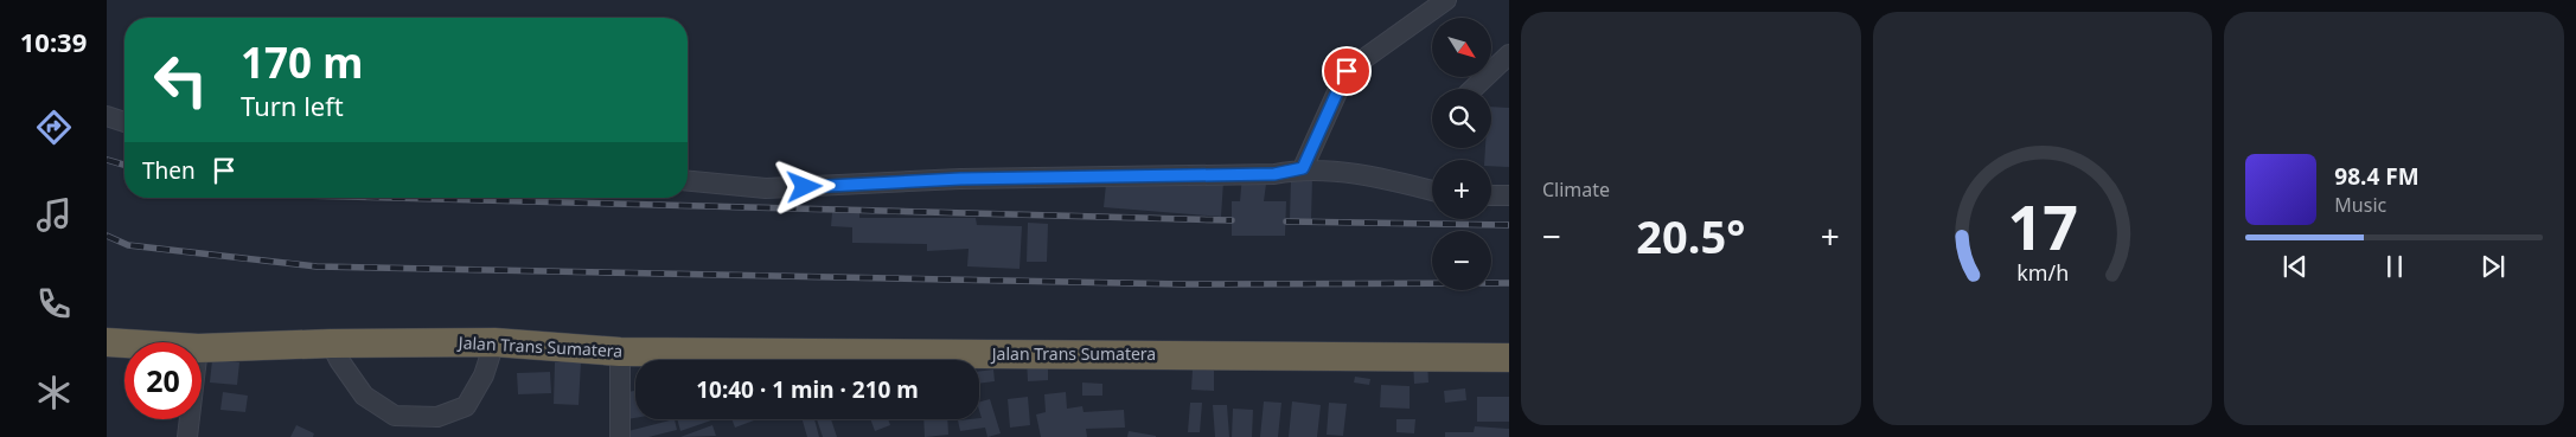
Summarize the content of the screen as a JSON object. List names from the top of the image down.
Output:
{
  "streets": {
    "highway": ["Jalan Trans Sumatera"]
  },
  "north": "bottom right",
  "page": {
    "tabs": "10:39",
    "tile": "Climate",
    "map_buttons": ["+", "−"],
    "turn": ["170 m", "Turn left"],
    "then": "Then",
    "song": ["98.4 FM", "Music"],
    "heat": ["−", "20.5°", "+"],
    "limit": "20",
    "trip": "10:40 · 1 min · 210 m",
    "gauge": ["17", "km/h"]
  }
}
